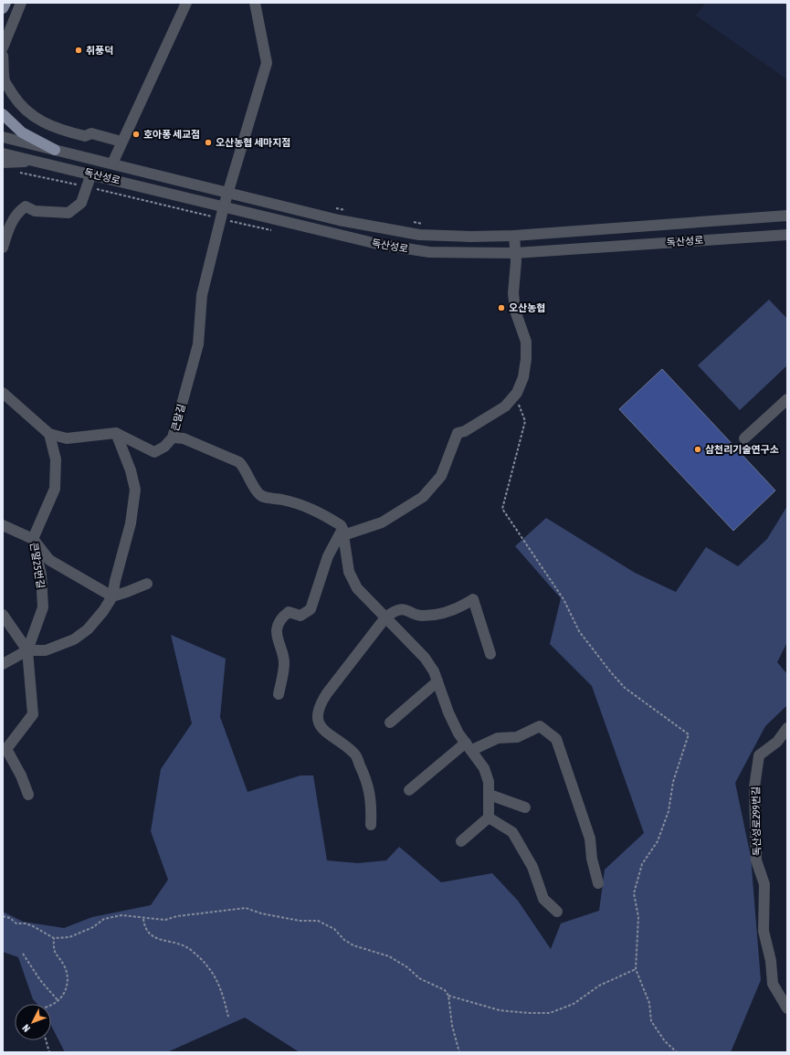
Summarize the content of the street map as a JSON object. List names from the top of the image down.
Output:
{
  "streets": {
    "street": [
      "독산성로",
      "큰말길",
      "큰말25번길",
      "독산성로299번길"
    ]
  },
  "crossings": [
    ["독산성로", "큰말길"]
  ],
  "places": [
    "취풍덕",
    "호아퐁 세교점",
    "오산농협 세마지점",
    "오산농협",
    "삼천리기술연구소"
  ],
  "north": "bottom left"
}
